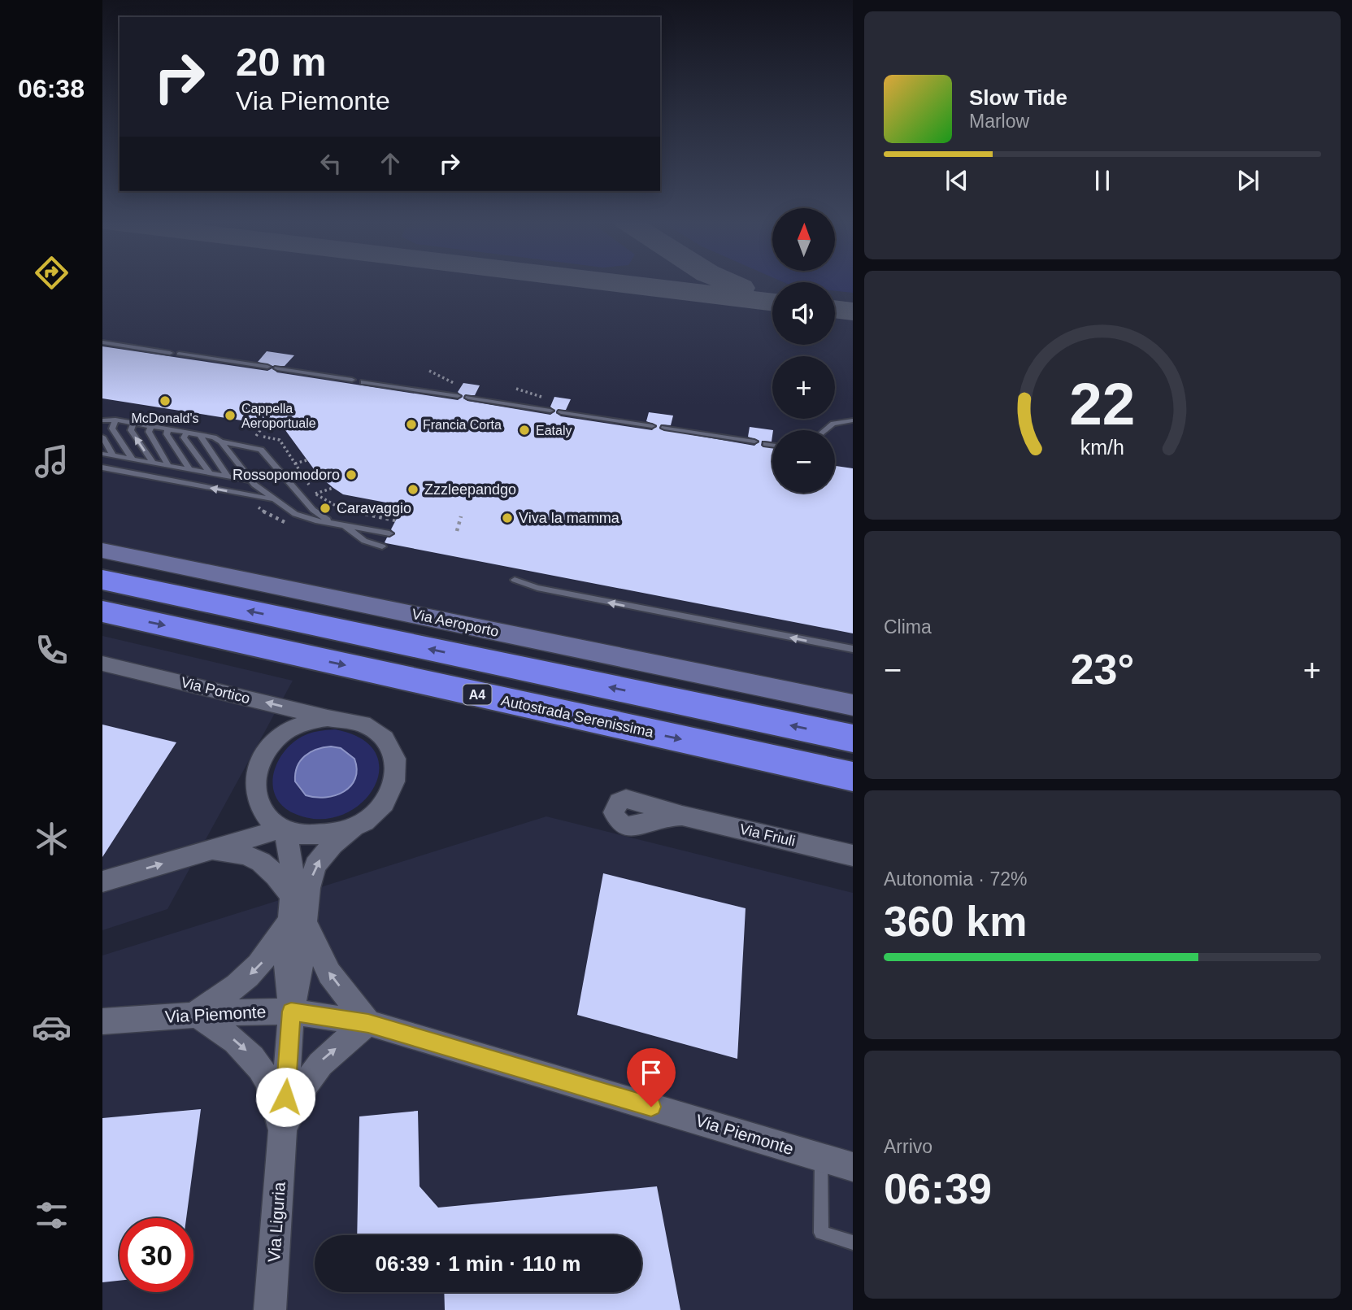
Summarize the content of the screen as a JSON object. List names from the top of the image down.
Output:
{
  "streets": {
    "highway": ["A4", "Autostrada Serenissima"],
    "main road": ["Via Aeroporto"],
    "street": [
      "Via Portico",
      "Via Friuli",
      "Via Piemonte",
      "Via Liguria"
    ]
  },
  "crossings": [
    ["Via Portico", "Via Liguria"],
    ["Via Piemonte", "Via Liguria"]
  ],
  "places": [
    "McDonald's",
    "Cappella Aeroportuale",
    "Francia Corta",
    "Eataly",
    "Rossopomodoro",
    "Zzzleepandgo",
    "Caravaggio",
    "Viva la mamma"
  ],
  "north": "top",
  "page": {
    "tabs": "06:38",
    "turn": ["20 m", "Via Piemonte"],
    "song": ["Slow Tide", "Marlow"],
    "map_buttons": ["+", "−"],
    "tile": [
      "Clima",
      ["Autonomia · 72%", "360 km"],
      ["Arrivo", "06:39"]
    ],
    "heat": ["−", "23°", "+"],
    "limit": "30",
    "trip": "06:39 · 1 min · 110 m",
    "gauge": ["22", "km/h"]
  }
}
